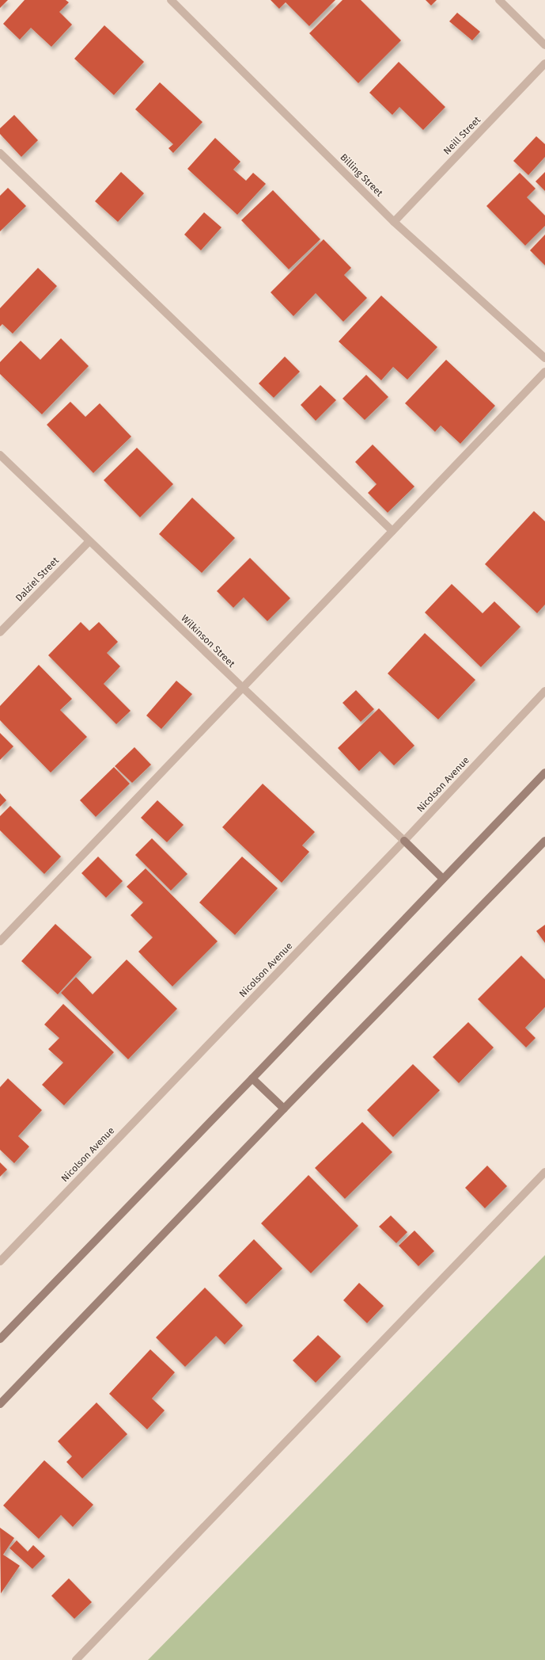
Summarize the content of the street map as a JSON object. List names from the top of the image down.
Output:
{
  "streets": {
    "street": [
      "Neill Street",
      "Billing Street",
      "Dalziel Street",
      "Wilkinson Street",
      "Nicolson Avenue"
    ]
  },
  "crossings": [
    ["Neill Street", "Billing Street"],
    ["Dalziel Street", "Wilkinson Street"],
    ["Wilkinson Street", "Nicolson Avenue"]
  ]
}
